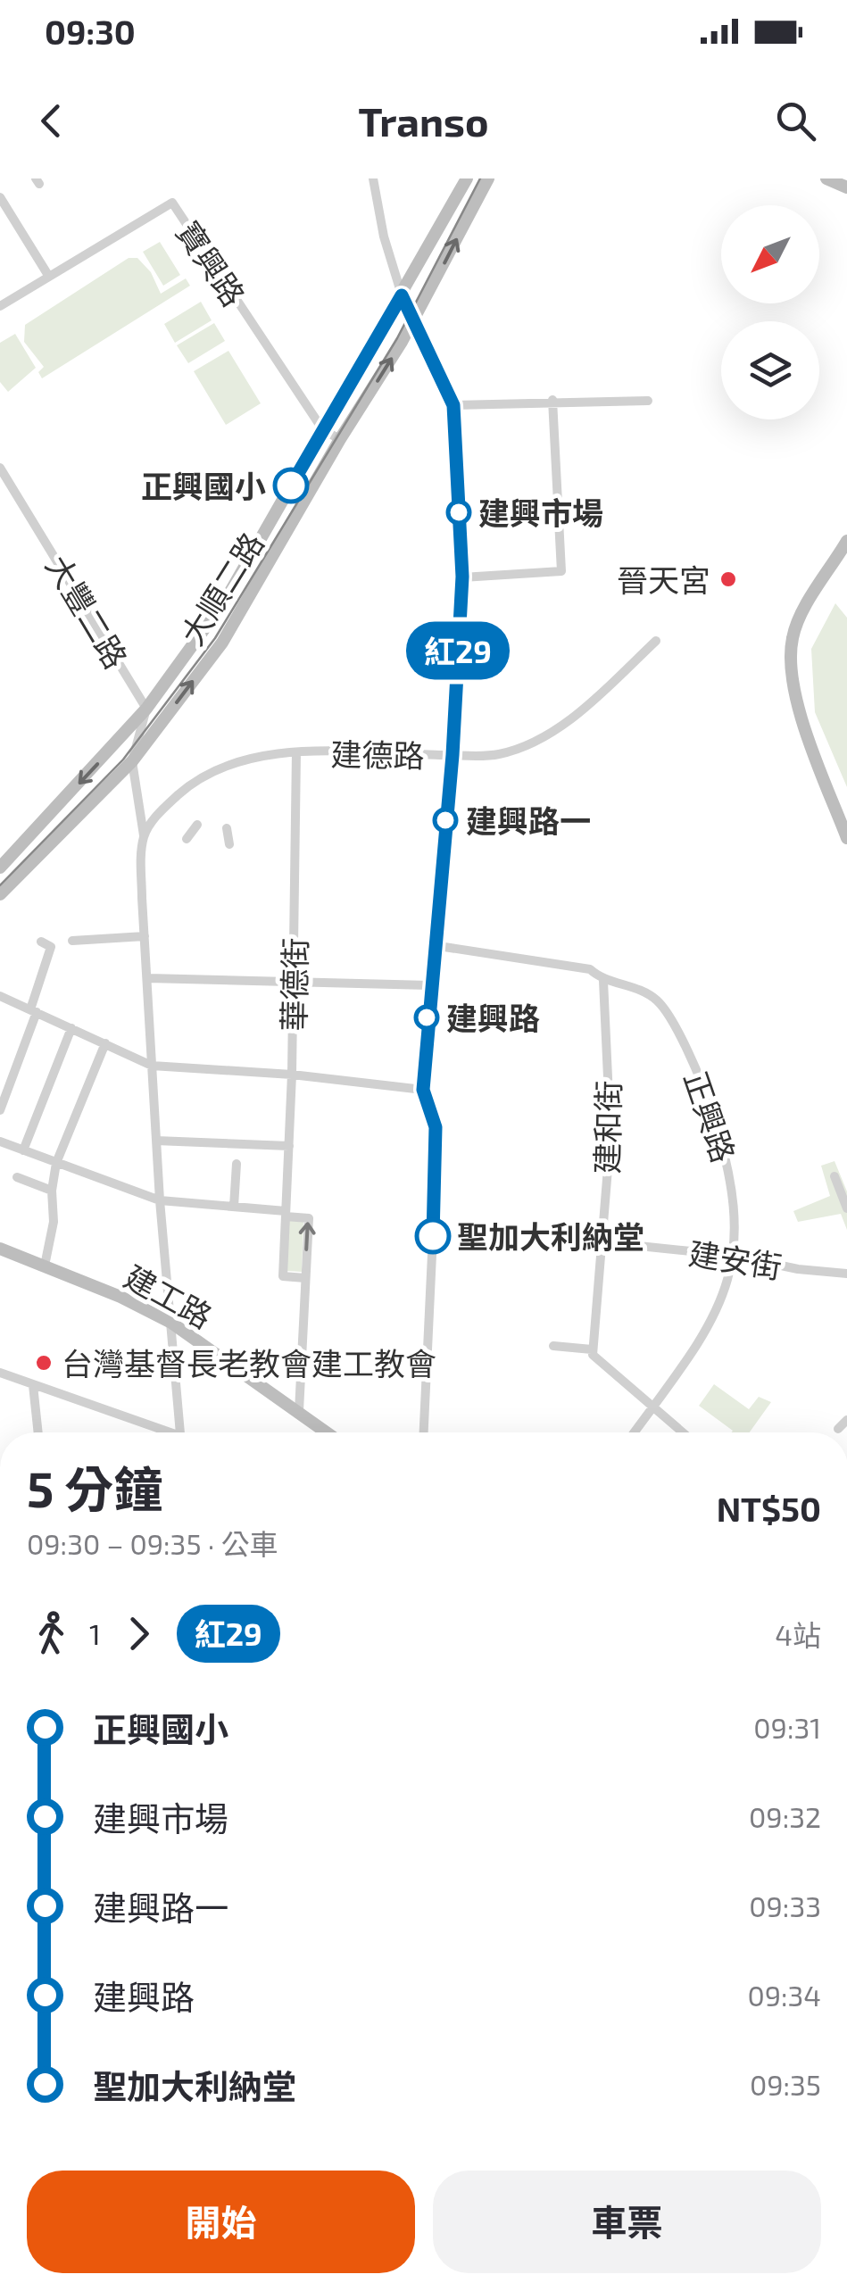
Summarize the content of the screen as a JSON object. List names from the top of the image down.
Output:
{
  "streets": {
    "street": [
      "寶興路",
      "大順二路",
      "大豐二路",
      "建德路",
      "華德街",
      "正興路",
      "建和街",
      "建安街",
      "建工路"
    ]
  },
  "crossings": [
    ["寶興路", "大順二路"],
    ["大順二路", "大豐二路"],
    ["建德路", "華德街"],
    ["正興路", "建和街"],
    ["正興路", "建安街"],
    ["建和街", "建安街"]
  ],
  "places": [
    "正興國小",
    "建興市場",
    "晉天宮",
    "建興路一",
    "建興路",
    "聖加大利納堂",
    "台灣基督長老教會建工教會"
  ],
  "lines": ["bus line 紅29"],
  "north": "bottom left",
  "page": {
    "status": "09:30",
    "header": "Transo",
    "on_map": "紅29",
    "heading": ["5 分鐘", "09:30 – 09:35 · 公車", "NT$50"],
    "legs": ["1", "紅29", "4站"],
    "list": [
      {
        "name": "正興國小",
        "value": "09:31"
      },
      {
        "name": "建興市場",
        "value": "09:32"
      },
      {
        "name": "建興路一",
        "value": "09:33"
      },
      {
        "name": "建興路",
        "value": "09:34"
      },
      {
        "name": "聖加大利納堂",
        "value": "09:35"
      }
    ],
    "buttons": ["開始", "車票"]
  }
}
